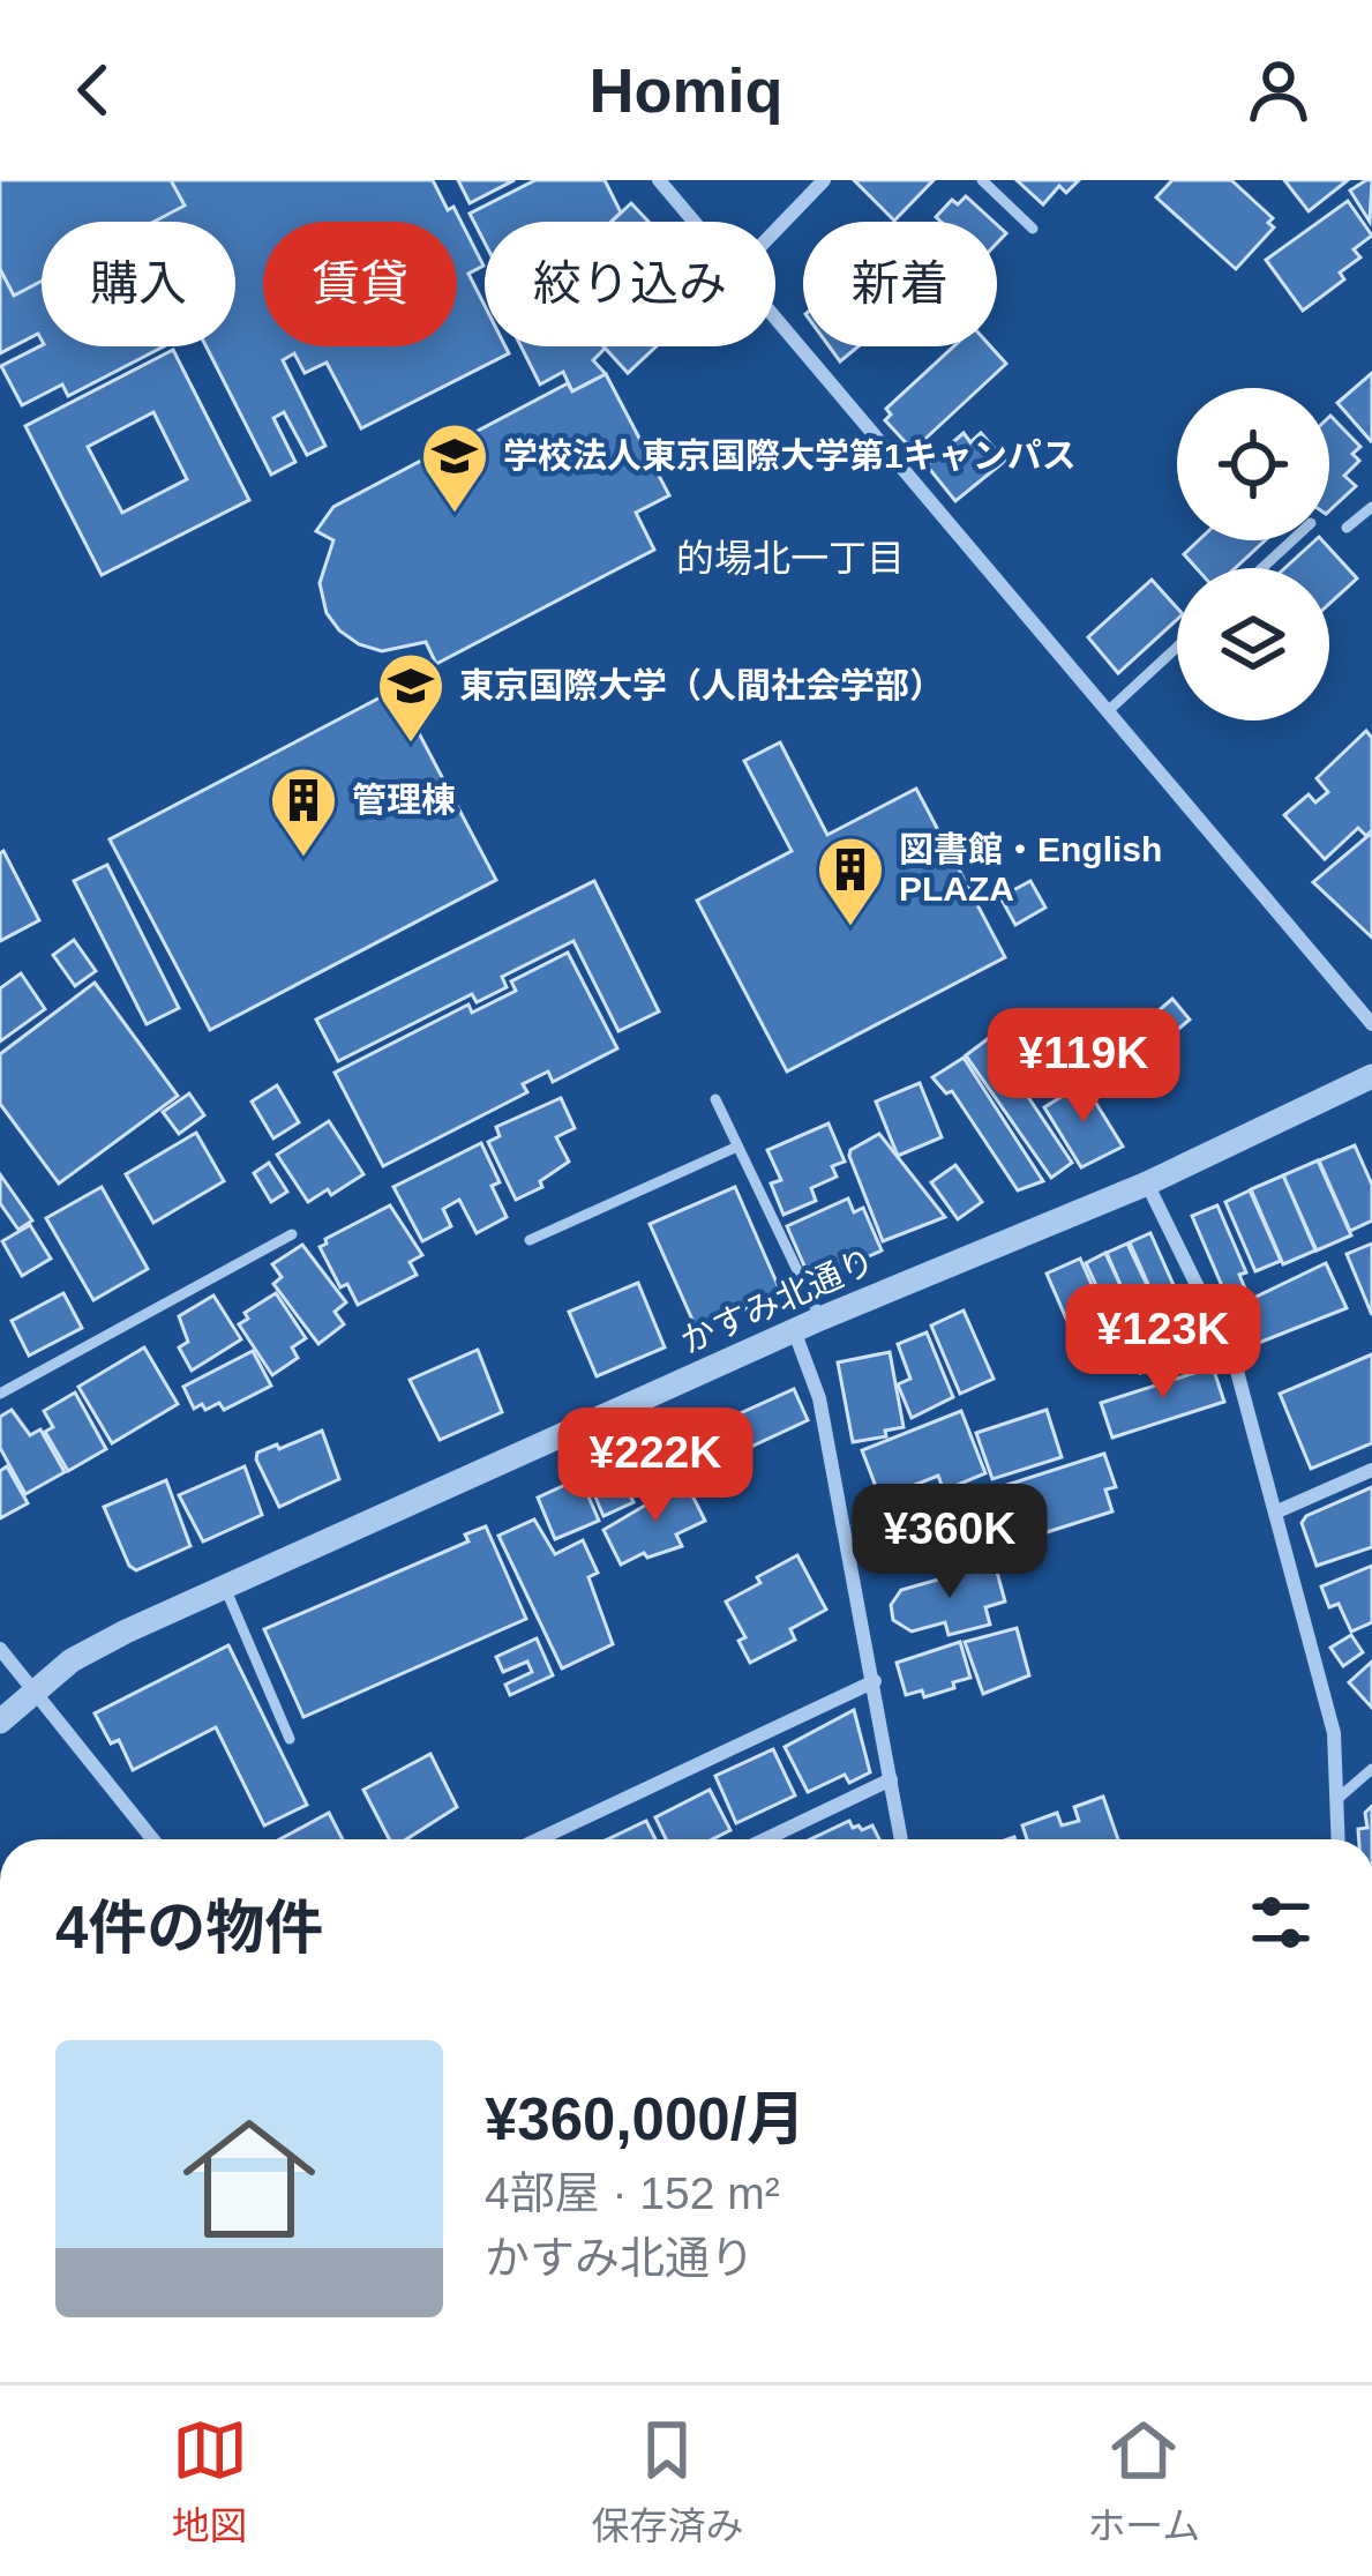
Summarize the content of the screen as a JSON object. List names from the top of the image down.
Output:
{
  "streets": {
    "street": ["かすみ北通り"]
  },
  "districts": ["的場北一丁目"],
  "places": {
    "school or university": ["学校法人東京国際大学第1キャンパス", "東京国際大学（人間社会学部）"],
    "building": ["管理棟", "図書館・English PLAZA"]
  },
  "page": {
    "header": "Homiq",
    "chip": [
      "購入",
      "賃貸",
      "絞り込み",
      "新着"
    ],
    "price": [
      "¥119K",
      "¥123K",
      "¥222K",
      "¥360K"
    ],
    "heading": "4件の物件",
    "list": [
      {
        "name": "¥360,000/月",
        "note": "4部屋 · 152 m² · かすみ北通り"
      }
    ],
    "tabs": ["地図", "保存済み", "ホーム"]
  }
}
